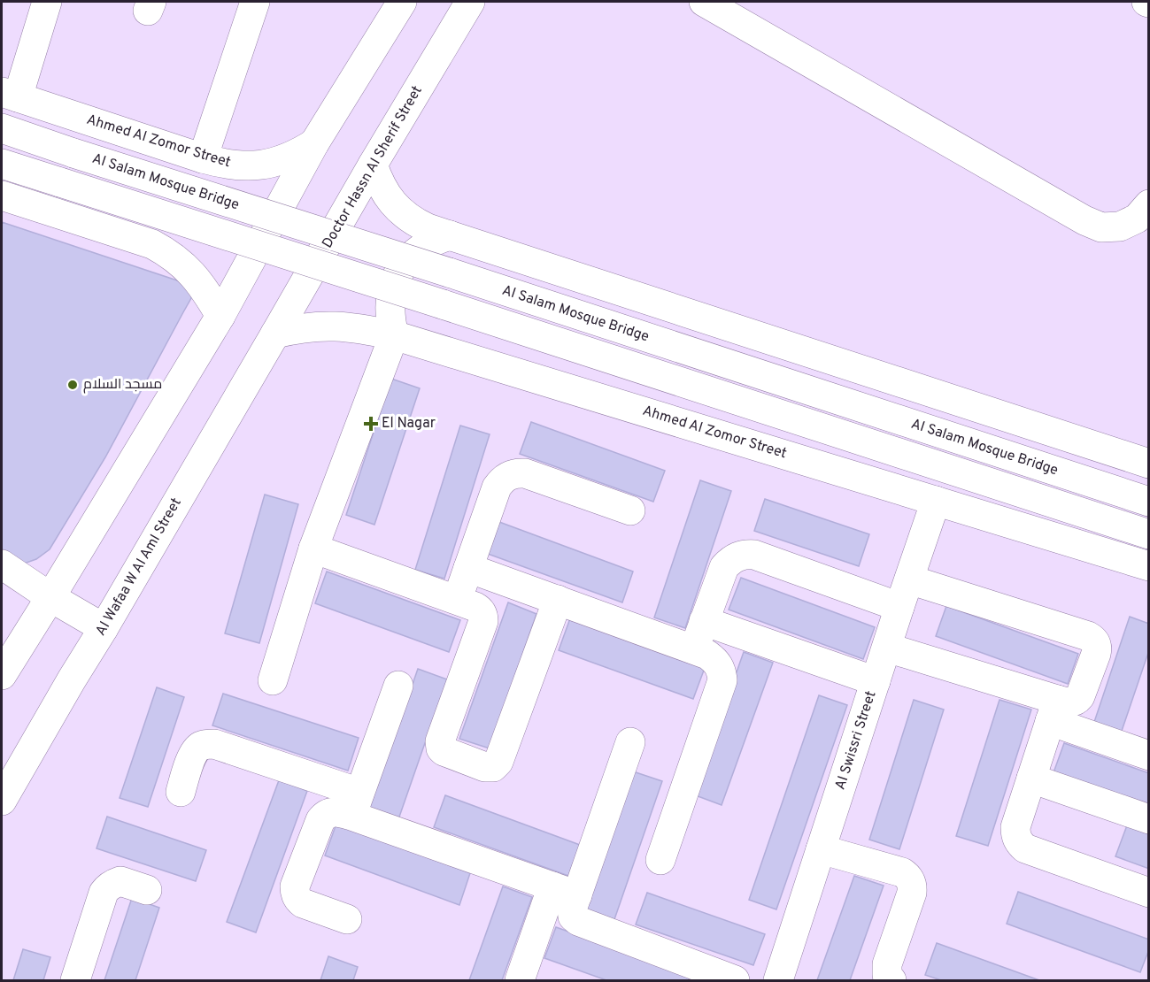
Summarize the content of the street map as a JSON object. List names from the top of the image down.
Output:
{
  "streets": {
    "main road": [
      "Ahmed Al Zomor Street",
      "Doctor Hassn Al Sherif Street",
      "Al Salam Mosque Bridge",
      "Al Wafaa W Al Aml Street",
      "Al Swissri Street"
    ]
  },
  "crossings": [
    ["Ahmed Al Zomor Street", "Doctor Hassn Al Sherif Street"],
    ["Ahmed Al Zomor Street", "Al Wafaa W Al Aml Street"],
    ["Ahmed Al Zomor Street", "Al Swissri Street"],
    ["Doctor Hassn Al Sherif Street", "Al Wafaa W Al Aml Street"]
  ],
  "places": {
    "other": ["مسجد السلام"],
    "health": ["El Nagar"]
  }
}
